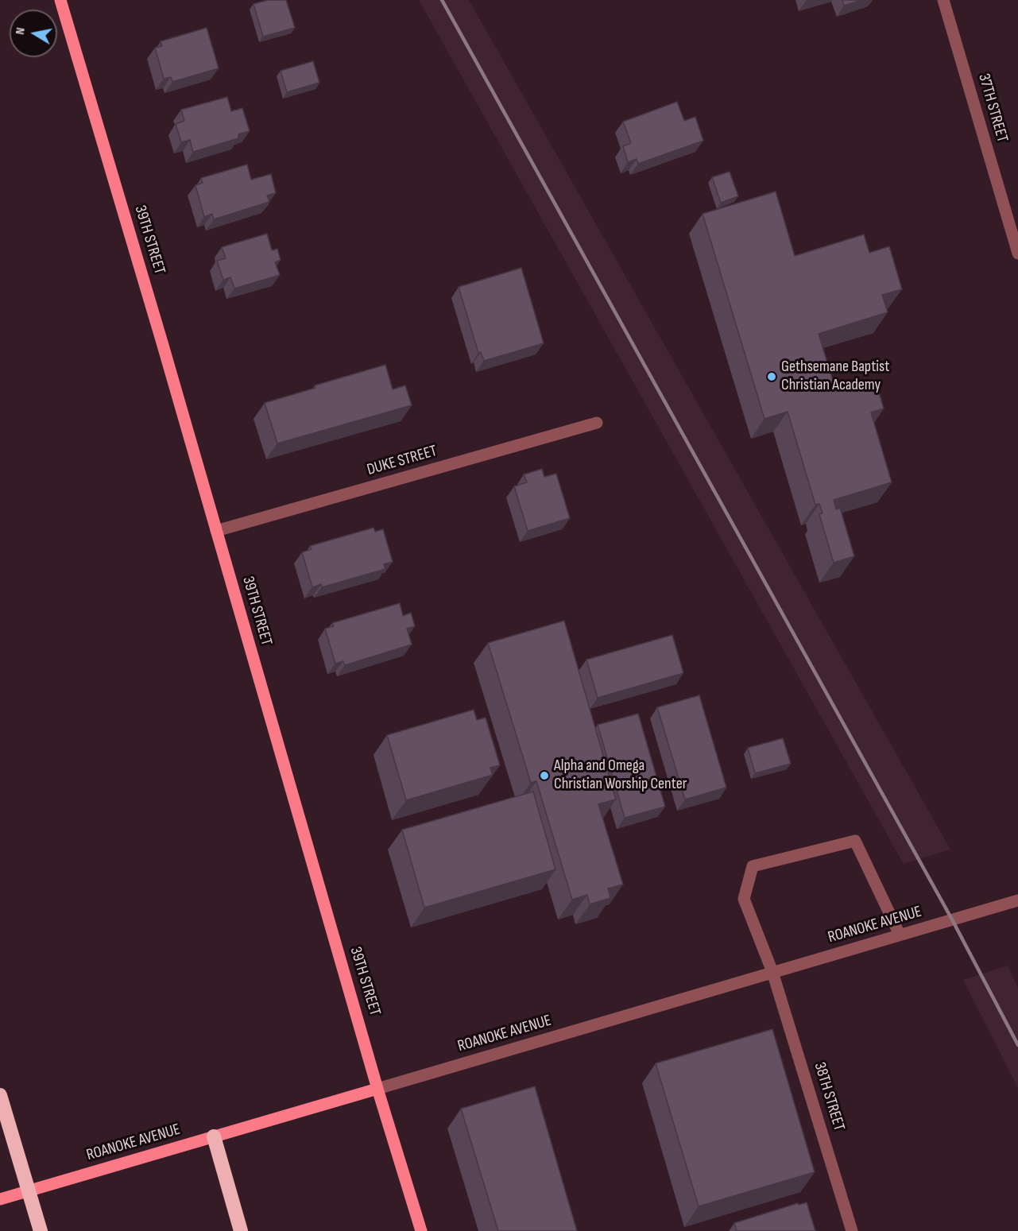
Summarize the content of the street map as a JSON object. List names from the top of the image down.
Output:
{
  "streets": {
    "main road": ["39TH STREET", "ROANOKE AVENUE"],
    "street": ["37TH STREET", "DUKE STREET", "38TH STREET"]
  },
  "crossings": [
    ["39TH STREET", "DUKE STREET"],
    ["39TH STREET", "ROANOKE AVENUE"],
    ["ROANOKE AVENUE", "38TH STREET"]
  ],
  "places": ["Gethsemane Baptist Christian Academy", "Alpha and Omega Christian Worship Center"],
  "north": "left"
}
